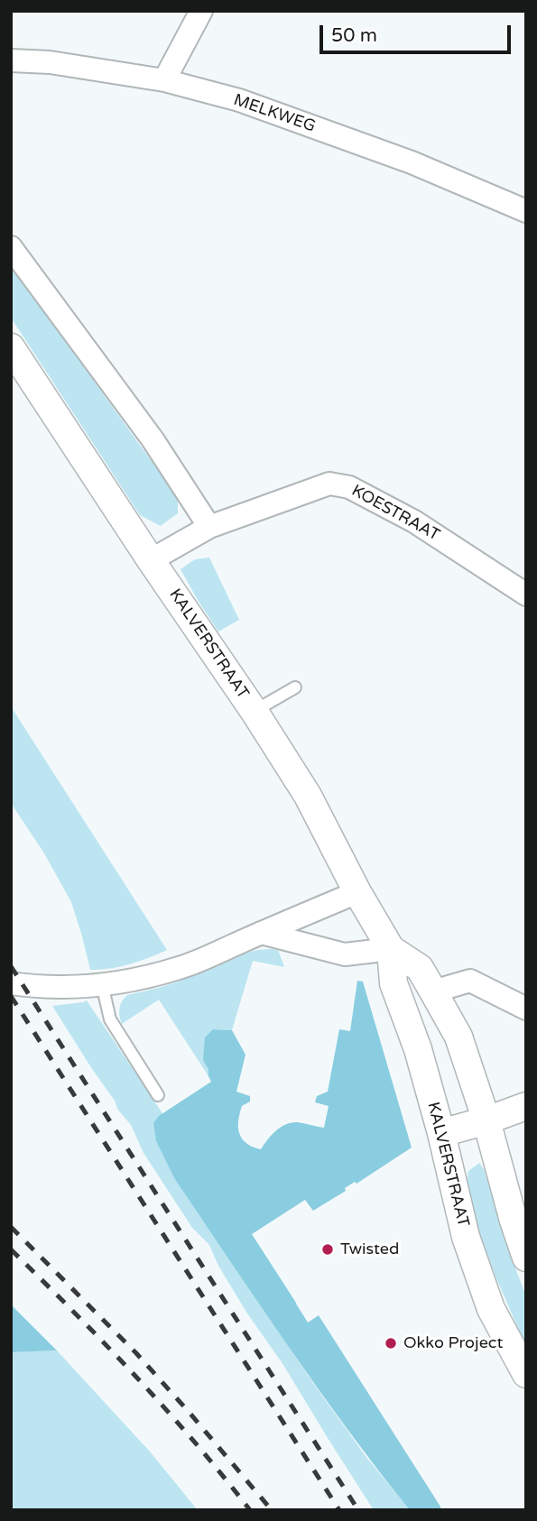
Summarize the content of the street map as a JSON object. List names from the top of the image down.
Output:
{
  "streets": {
    "street": ["MELKWEG", "KOESTRAAT", "KALVERSTRAAT"]
  },
  "crossings": [
    ["KOESTRAAT", "KALVERSTRAAT"]
  ],
  "places": ["Twisted", "Okko Project"],
  "scale_bar": "50 m"
}
